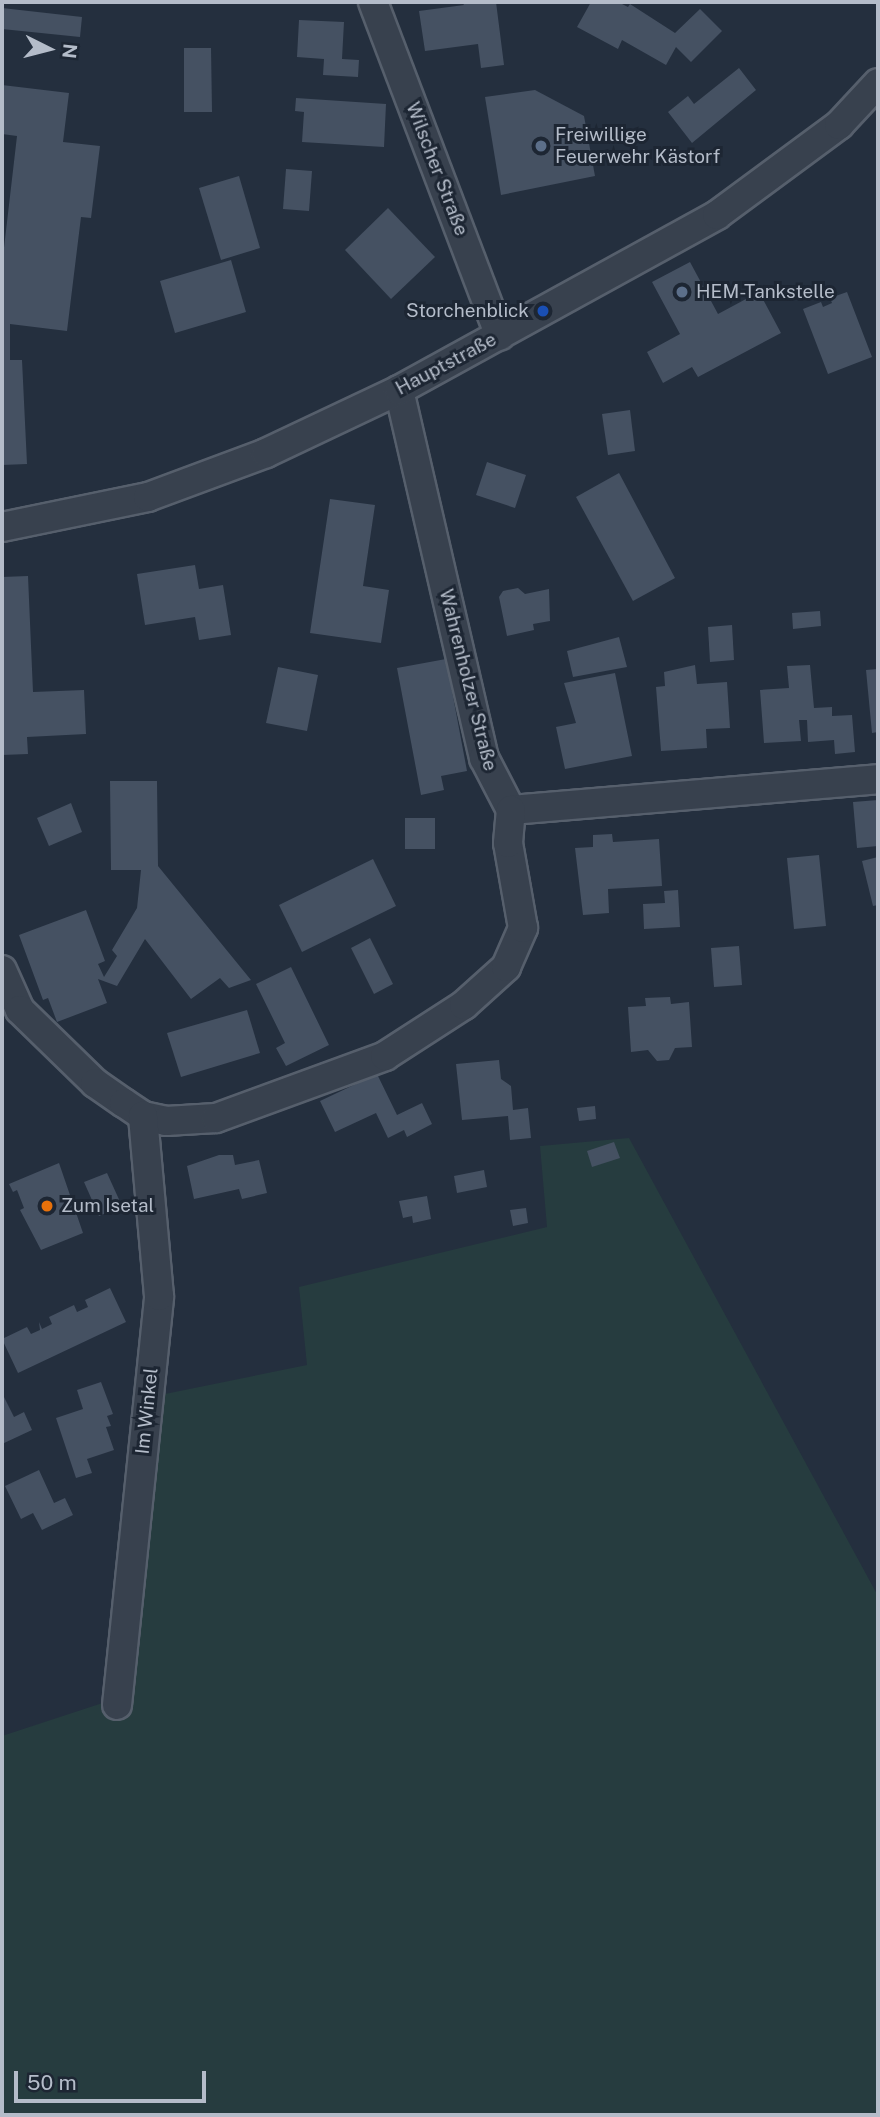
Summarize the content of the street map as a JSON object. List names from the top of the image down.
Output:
{
  "streets": {
    "street": [
      "Wilscher Straße",
      "Hauptstraße",
      "Wahrenholzer Straße",
      "Im Winkel"
    ]
  },
  "crossings": [
    ["Wilscher Straße", "Hauptstraße"],
    ["Hauptstraße", "Wahrenholzer Straße"]
  ],
  "places": [
    "Freiwillige Feuerwehr Kästorf",
    "HEM-Tankstelle",
    "Storchenblick",
    "Zum Isetal"
  ],
  "scale_bar": "50 m",
  "north": "right"
}
